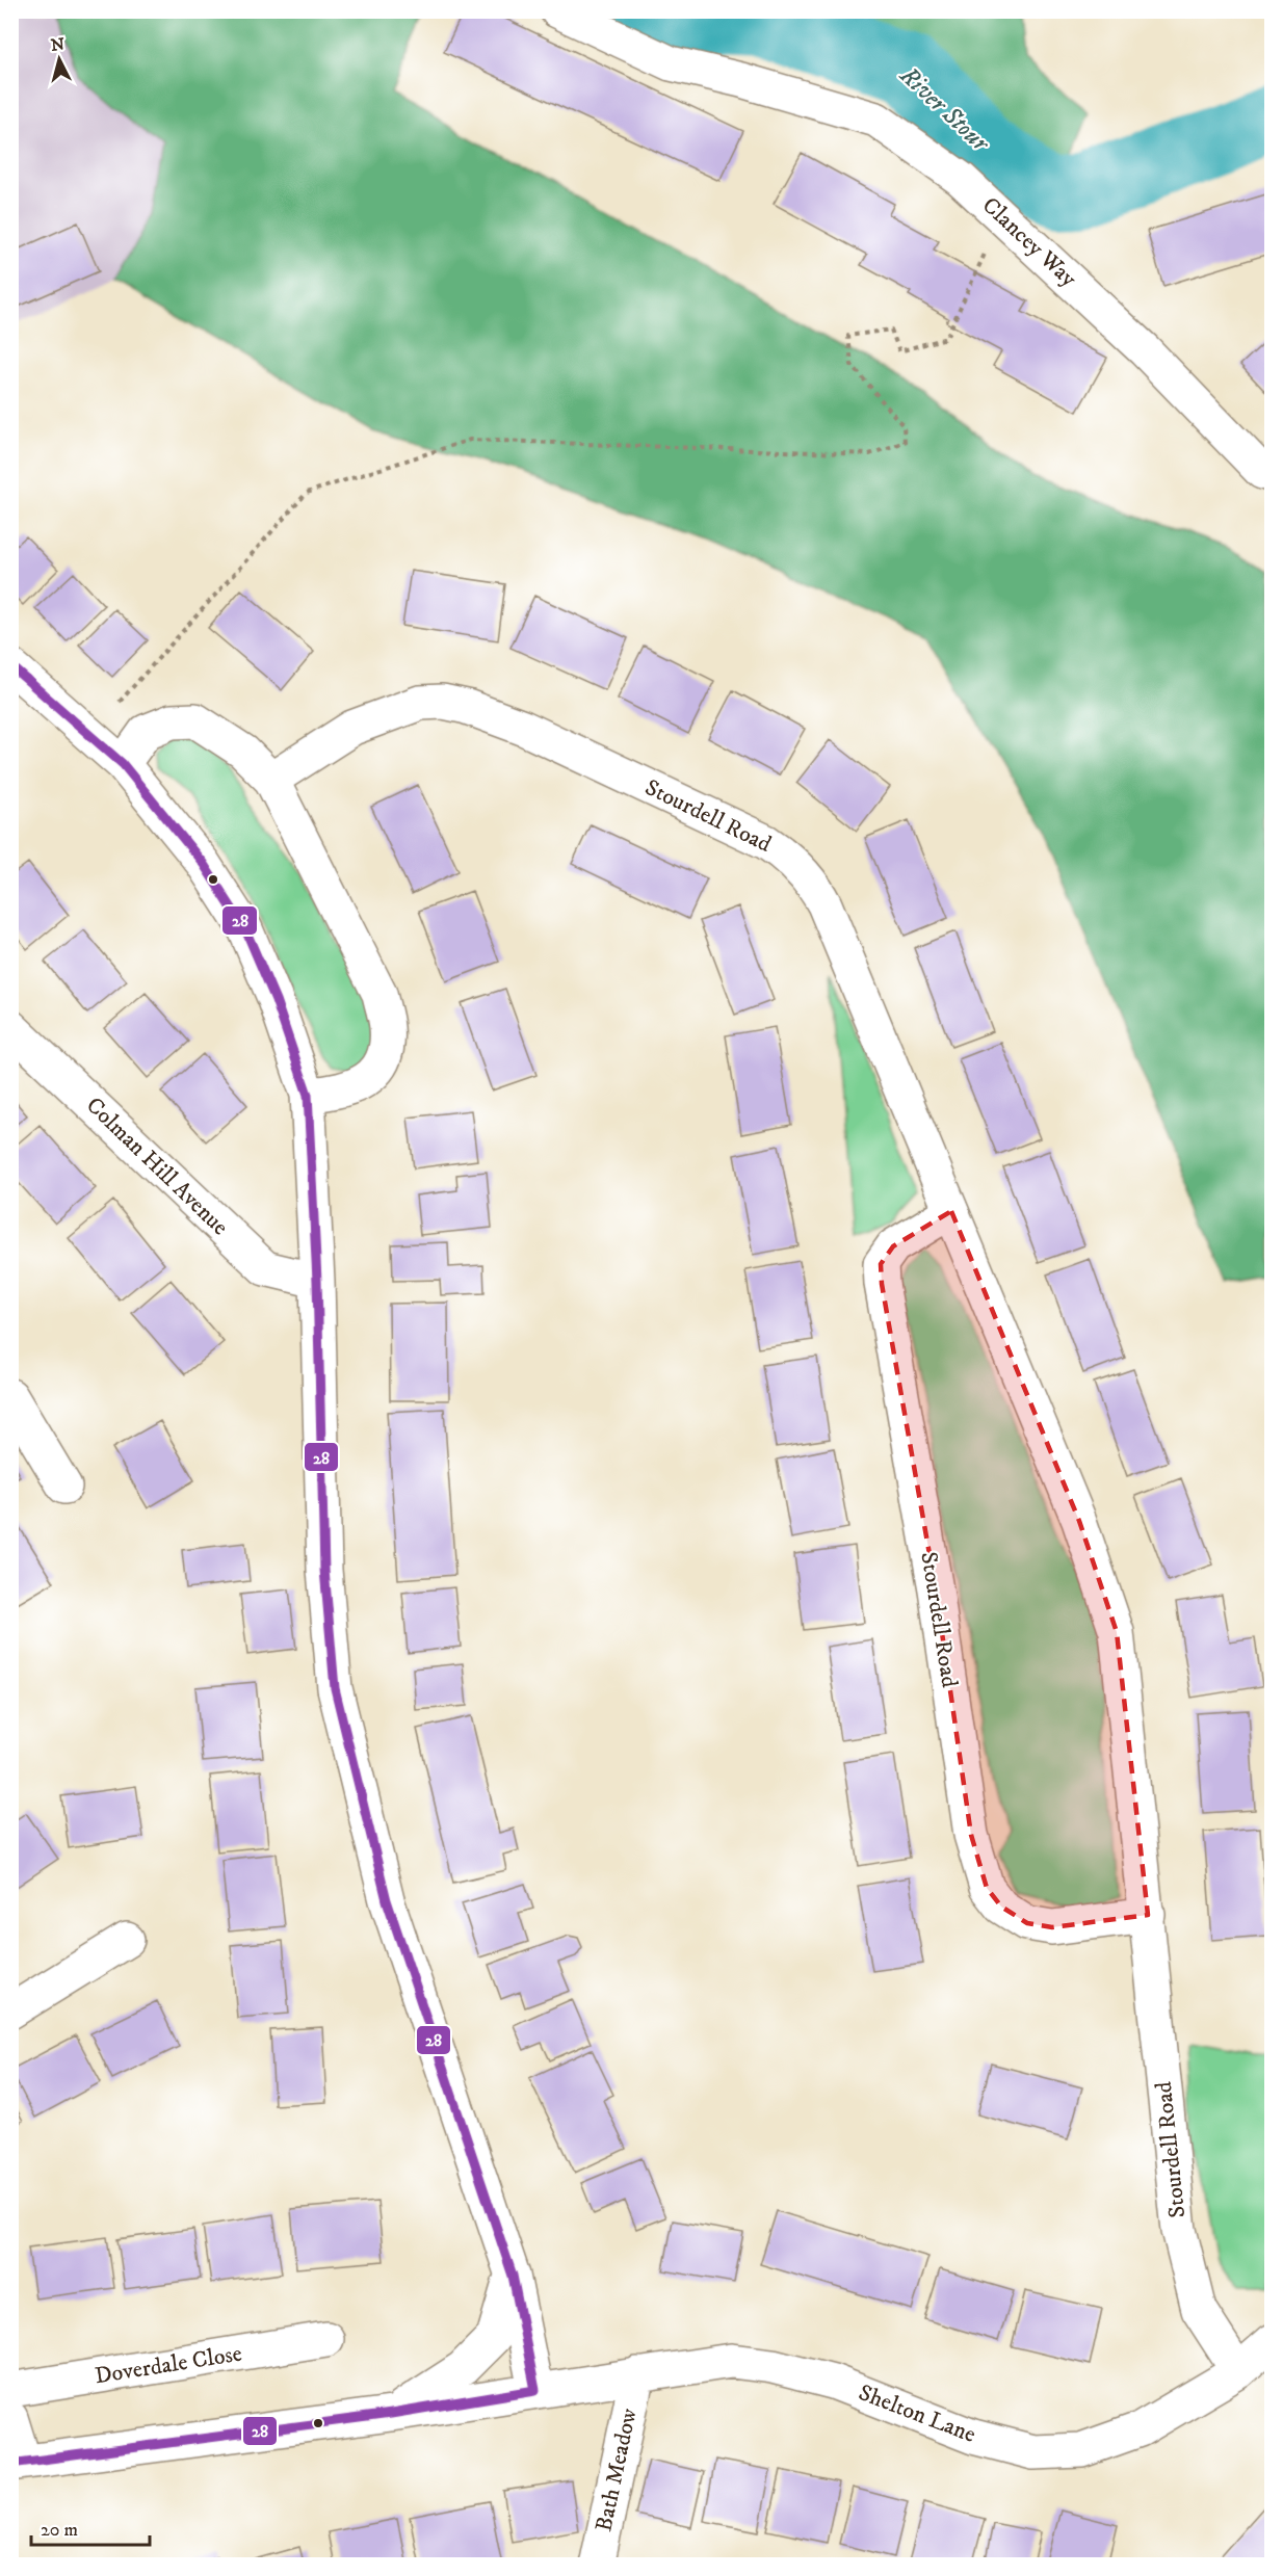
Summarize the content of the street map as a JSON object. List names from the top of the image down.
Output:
{
  "streets": {
    "street": [
      "Clancey Way",
      "Stourdell Road",
      "Colman Hill Avenue",
      "Doverdale Close",
      "Shelton Lane",
      "Bath Meadow"
    ]
  },
  "crossings": [
    ["Stourdell Road", "Shelton Lane"],
    ["Shelton Lane", "Bath Meadow"]
  ],
  "water": ["River Stour"],
  "lines": ["transit line 28"],
  "scale_bar": "20 m",
  "north": "top"
}
